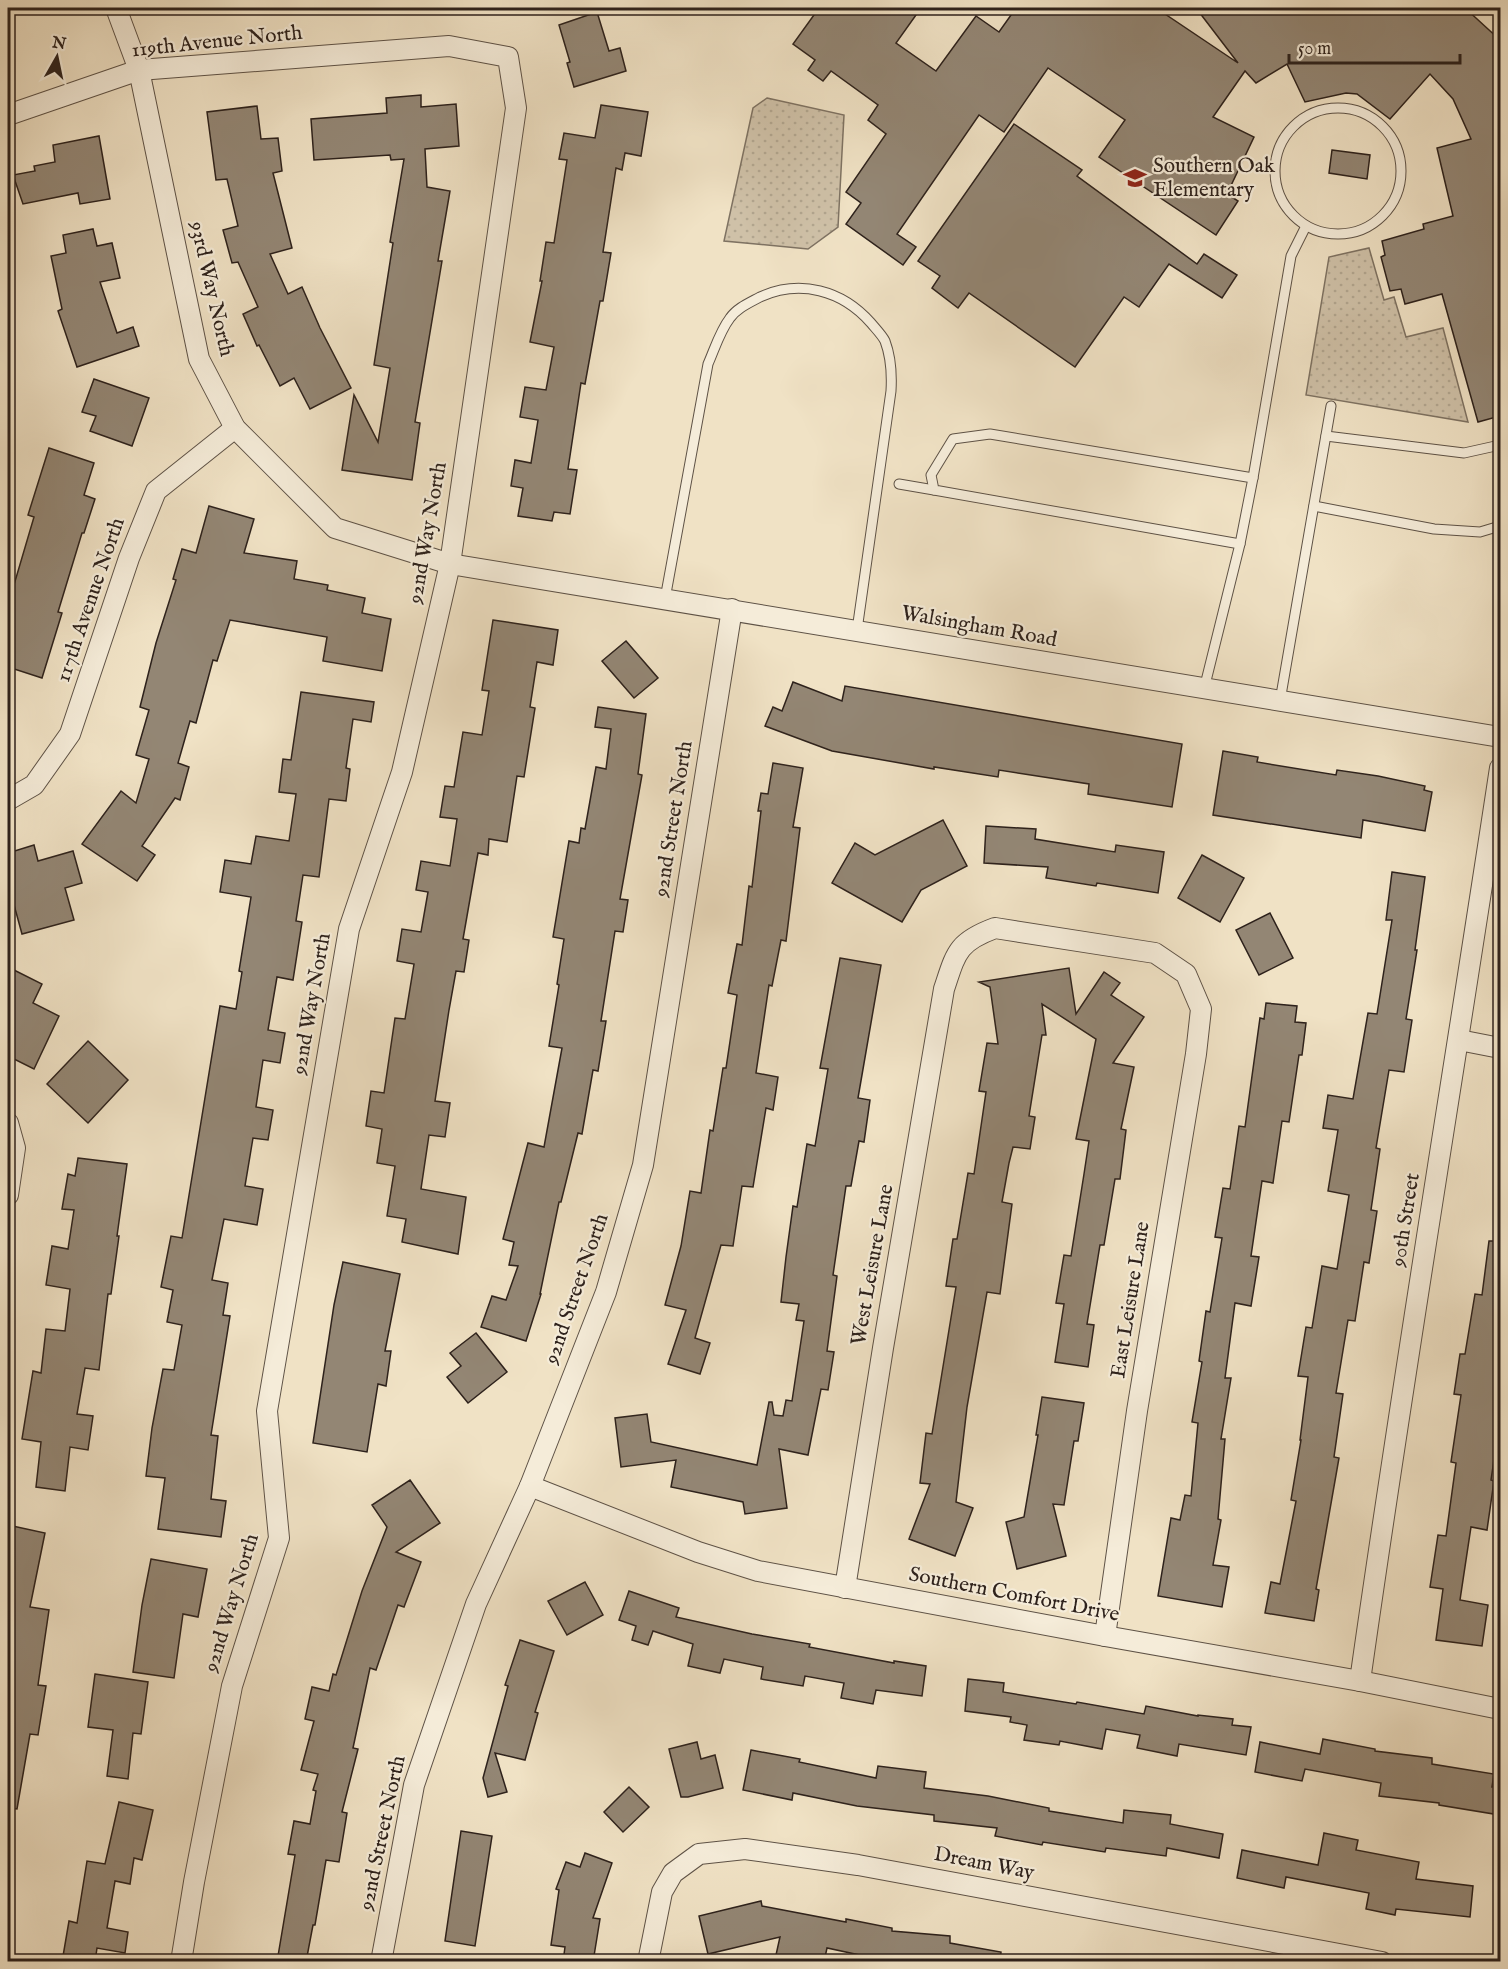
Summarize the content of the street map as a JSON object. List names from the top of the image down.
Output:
{
  "streets": {
    "street": [
      "119th Avenue North",
      "93rd Way North",
      "92nd Way North",
      "117th Avenue North",
      "Walsingham Road",
      "92nd Street North",
      "90th Street",
      "West Leisure Lane",
      "East Leisure Lane",
      "Southern Comfort Drive",
      "Dream Way"
    ]
  },
  "crossings": [
    ["119th Avenue North", "93rd Way North"],
    ["119th Avenue North", "92nd Way North"],
    ["93rd Way North", "92nd Way North"],
    ["93rd Way North", "117th Avenue North"],
    ["93rd Way North", "Walsingham Road"],
    ["92nd Way North", "Walsingham Road"],
    ["Walsingham Road", "92nd Street North"],
    ["92nd Street North", "Southern Comfort Drive"],
    ["90th Street", "Southern Comfort Drive"],
    ["West Leisure Lane", "East Leisure Lane"],
    ["West Leisure Lane", "Southern Comfort Drive"],
    ["East Leisure Lane", "Southern Comfort Drive"]
  ],
  "places": {
    "school or university": ["Southern Oak Elementary"]
  },
  "scale_bar": "50 m",
  "north": "top"
}
